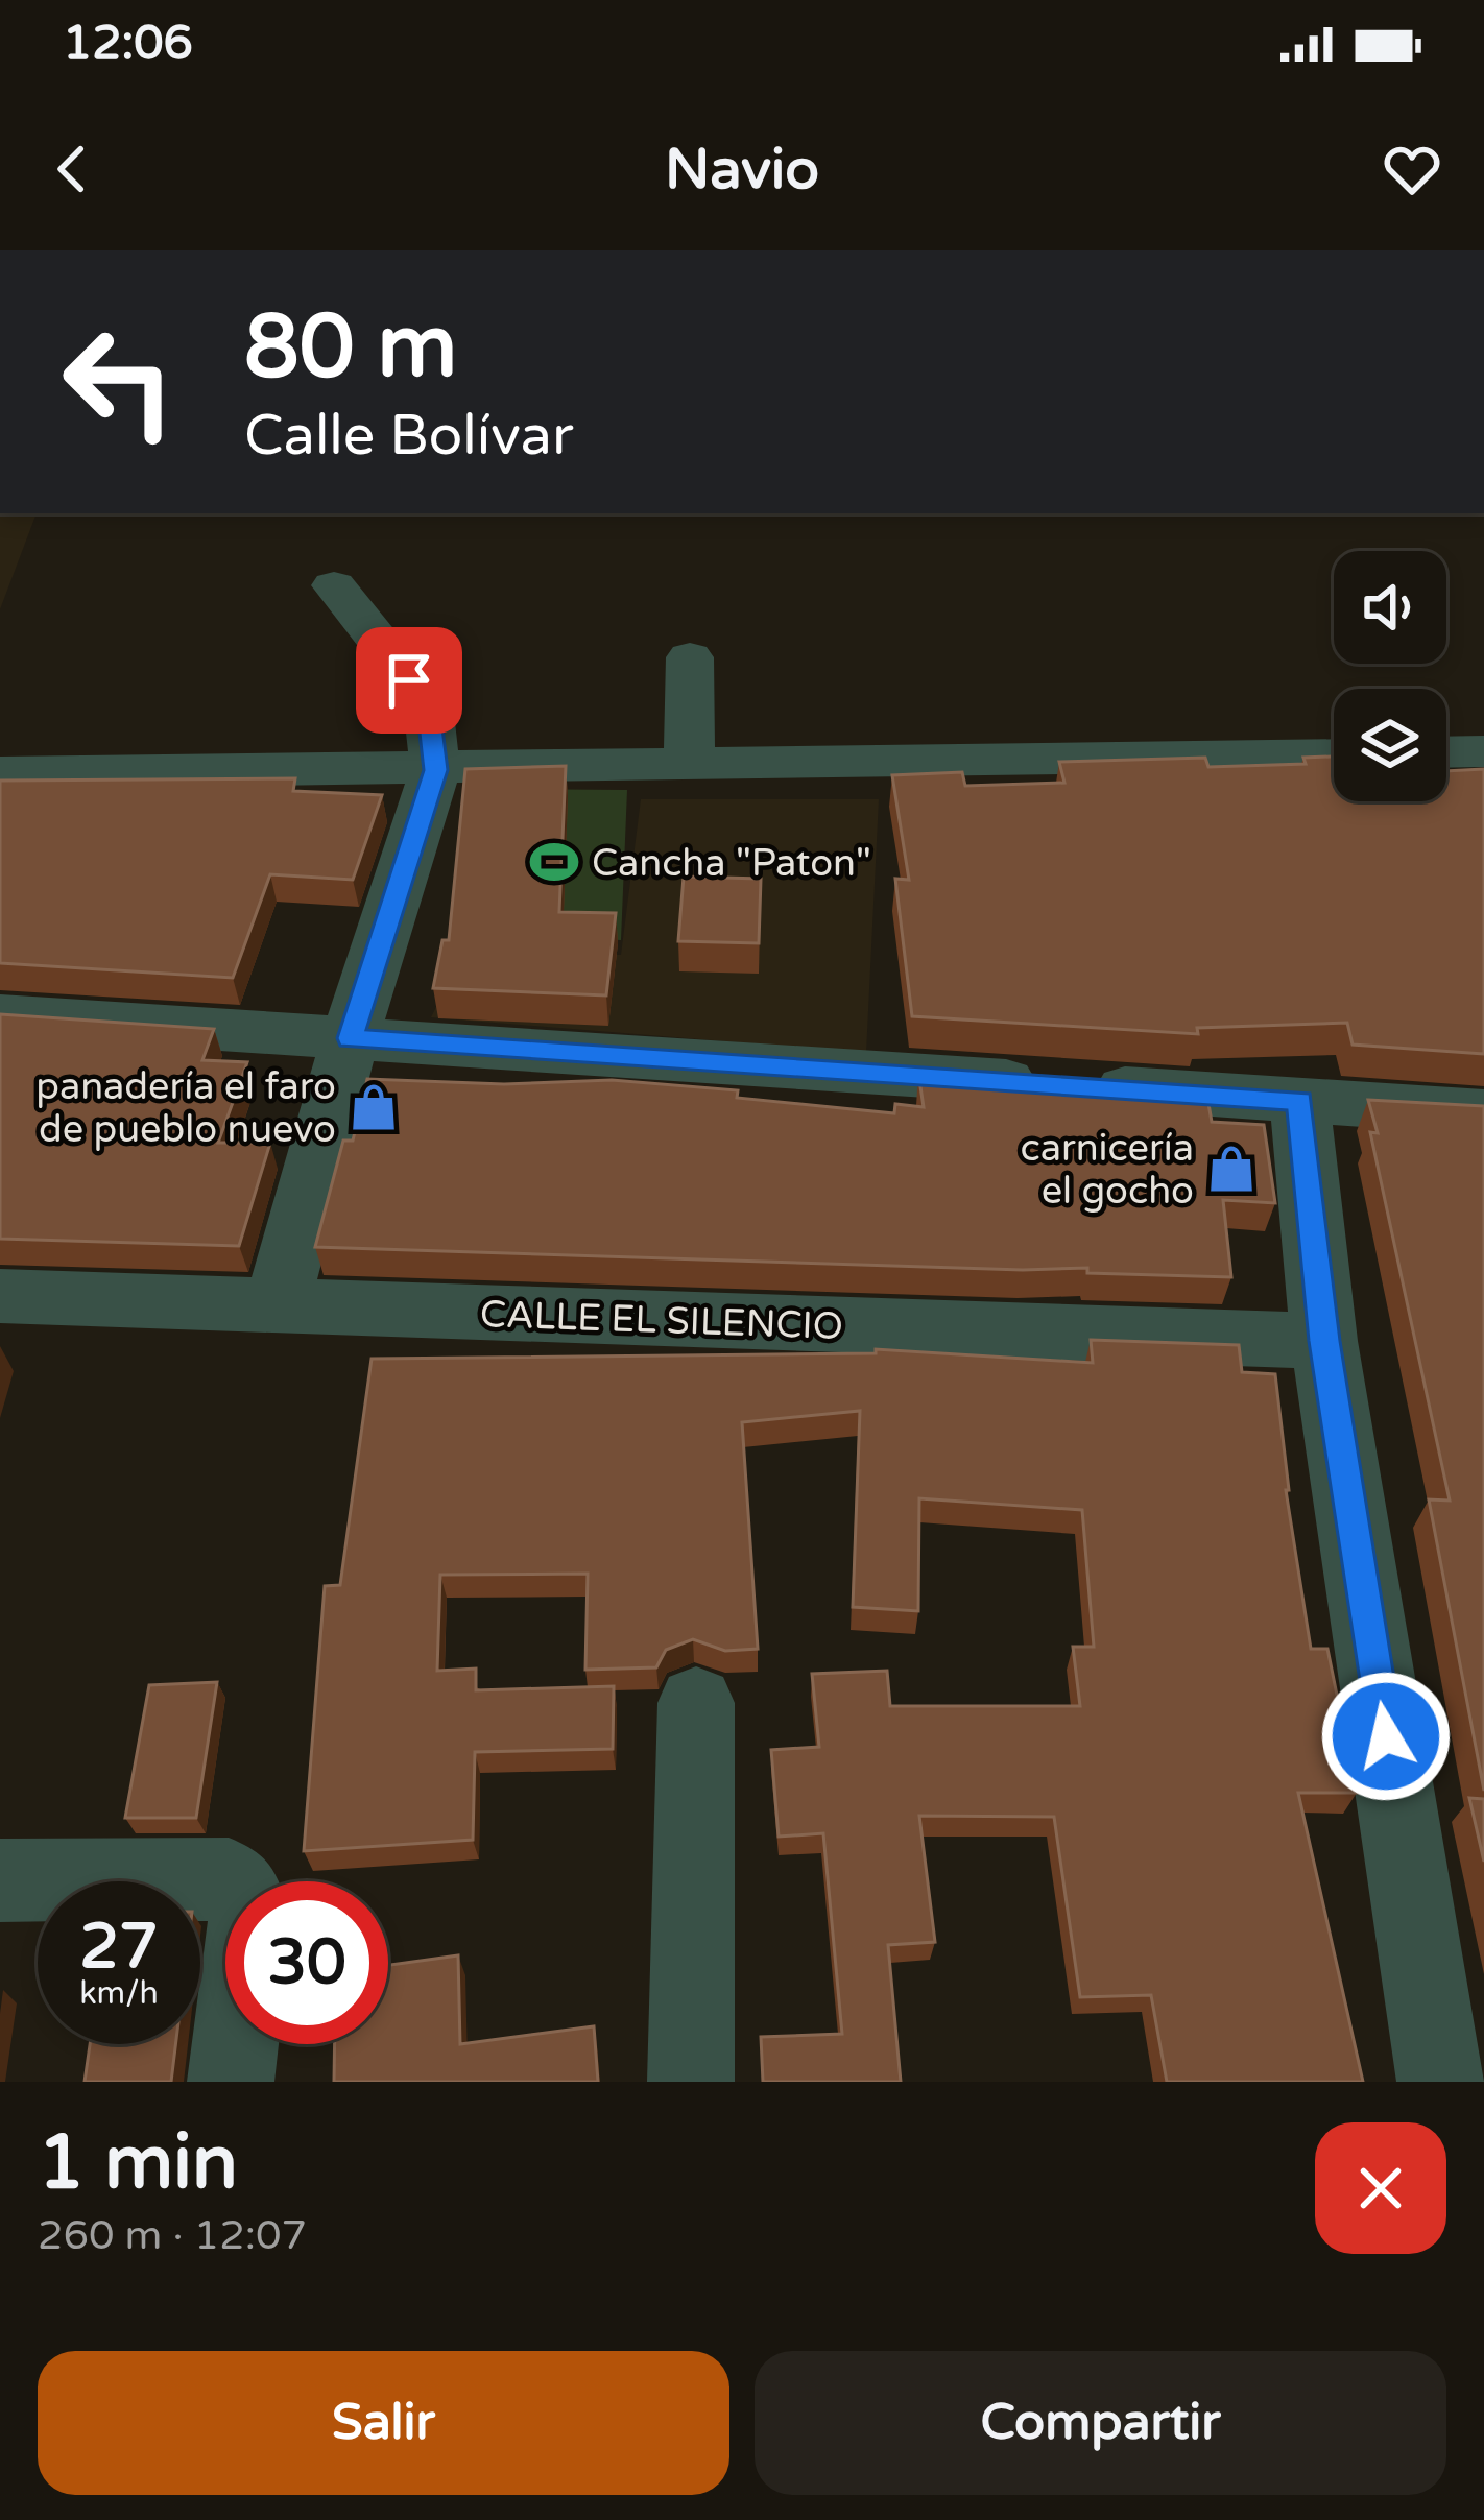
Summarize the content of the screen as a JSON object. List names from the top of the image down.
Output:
{
  "streets": {
    "street": ["CALLE EL SILENCIO"]
  },
  "places": {
    "sports": ["Cancha \"Paton\""],
    "shop": ["panadería el faro de pueblo nuevo", "carnicería el gocho"]
  },
  "page": {
    "status": "12:06",
    "header": "Navio",
    "turn": ["80 m", "Calle Bolívar"],
    "speed": "27 km/h",
    "limit": "30",
    "heading": ["1 min", "260 m · 12:07"],
    "buttons": ["Salir", "Compartir"]
  }
}
